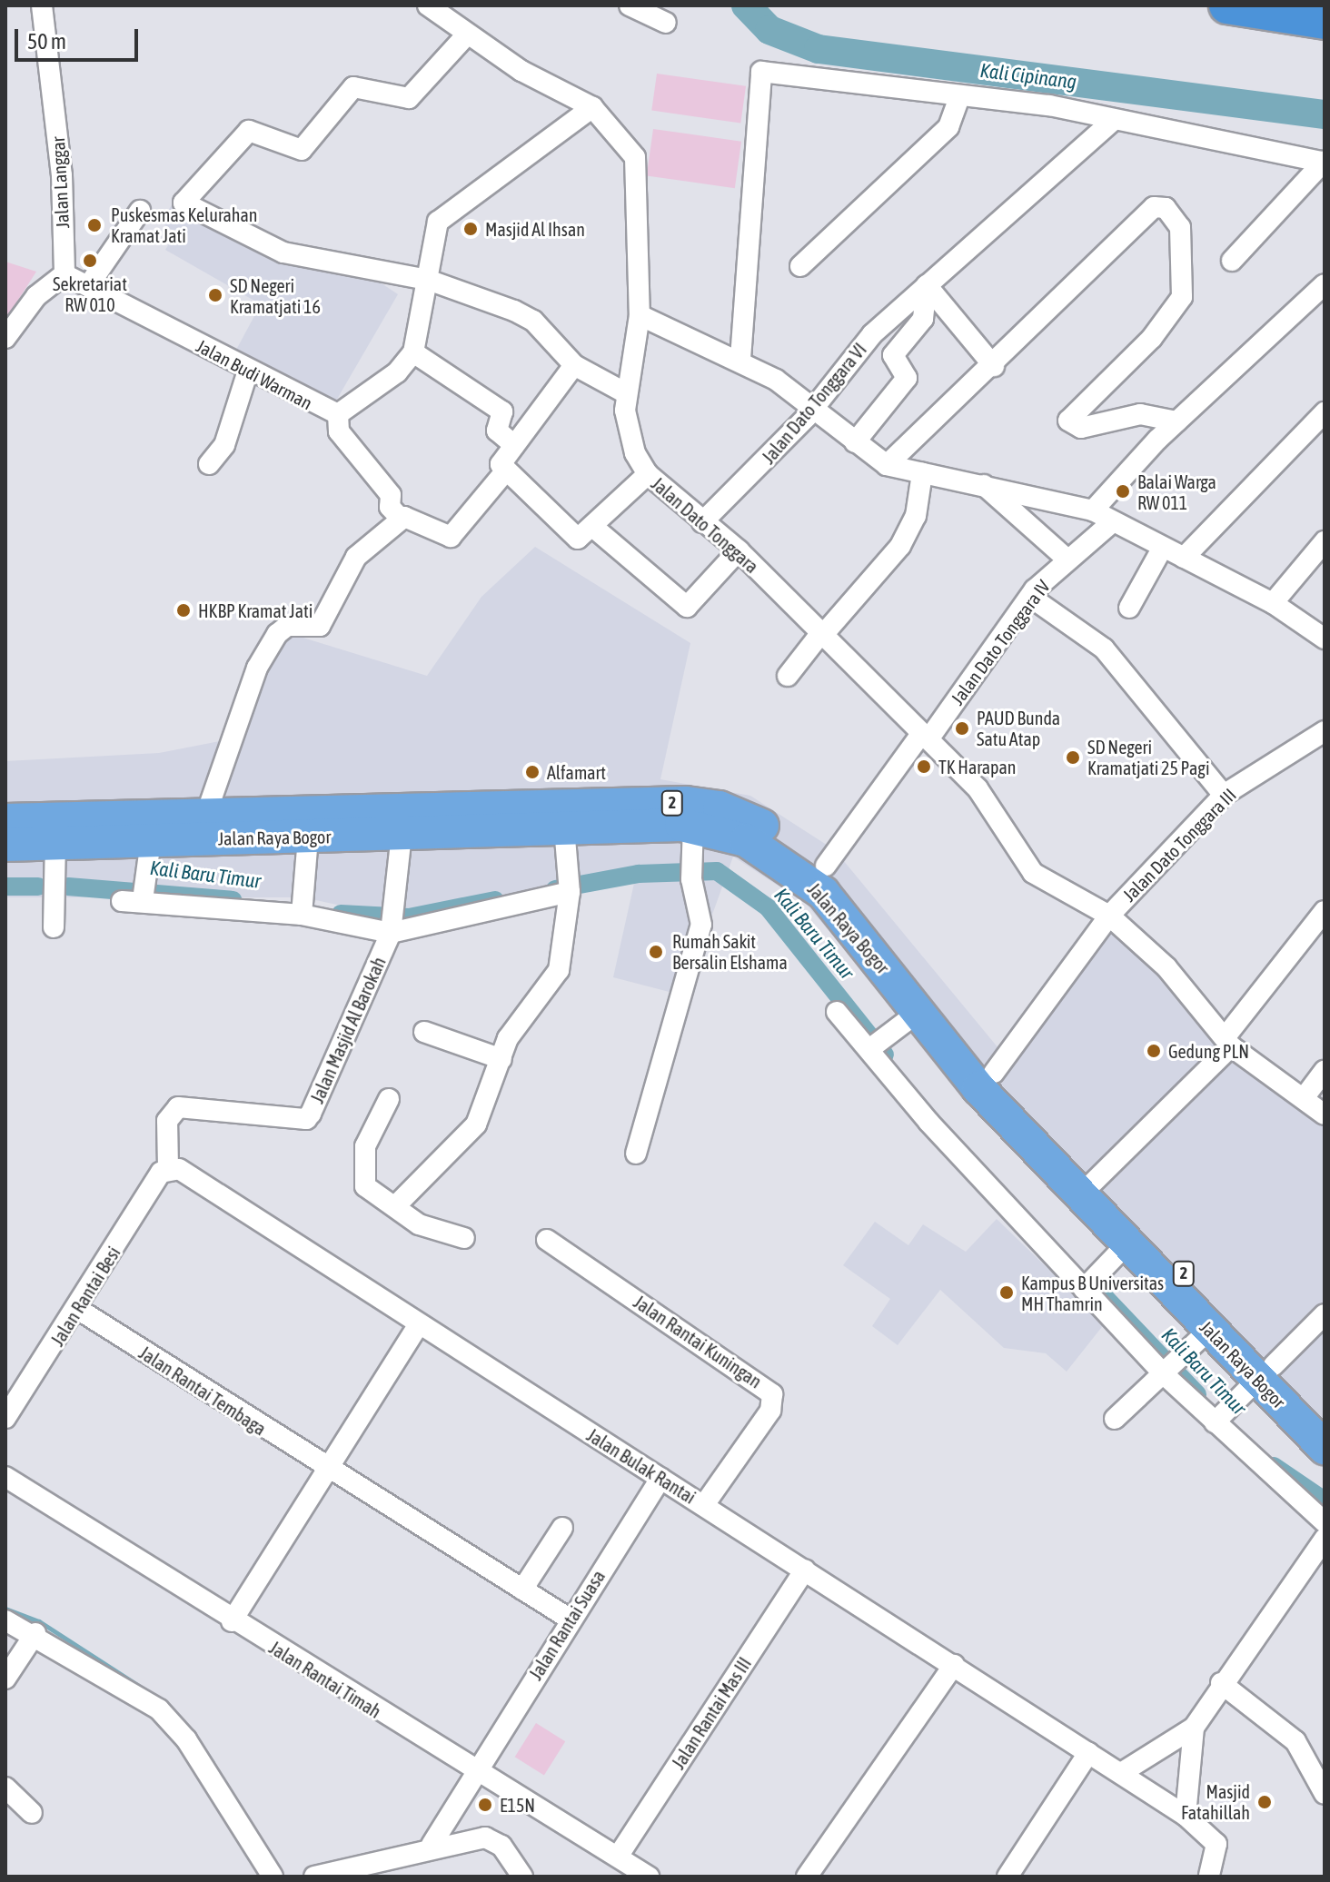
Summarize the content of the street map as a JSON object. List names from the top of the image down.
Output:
{
  "streets": {
    "highway": ["2", "Jalan Raya Bogor"],
    "street": [
      "Jalan Langgar",
      "Jalan Budi Warman",
      "Jalan Dato Tonggara VI",
      "Jalan Dato Tonggara",
      "Jalan Dato Tonggara IV",
      "Jalan Dato Tonggara III",
      "Jalan Masjid Al Barokah",
      "Jalan Rantai Besi",
      "Jalan Rantai Kuningan",
      "Jalan Rantai Tembaga",
      "Jalan Bulak Rantai",
      "Jalan Rantai Suasa",
      "Jalan Rantai Timah",
      "Jalan Rantai Mas III"
    ]
  },
  "crossings": [
    ["Jalan Langgar", "Jalan Budi Warman"],
    ["Jalan Dato Tonggara VI", "Jalan Dato Tonggara"],
    ["Jalan Dato Tonggara", "Jalan Dato Tonggara IV"],
    ["Jalan Dato Tonggara", "Jalan Dato Tonggara III"],
    ["Jalan Dato Tonggara IV", "Jalan Raya Bogor"],
    ["Jalan Raya Bogor", "Jalan Dato Tonggara III"],
    ["Jalan Raya Bogor", "Jalan Masjid Al Barokah"],
    ["Jalan Masjid Al Barokah", "Jalan Rantai Besi"],
    ["Jalan Masjid Al Barokah", "Jalan Bulak Rantai"],
    ["Jalan Rantai Besi", "Jalan Rantai Tembaga"],
    ["Jalan Rantai Besi", "Jalan Bulak Rantai"],
    ["Jalan Rantai Kuningan", "Jalan Bulak Rantai"],
    ["Jalan Rantai Tembaga", "Jalan Rantai Suasa"],
    ["Jalan Bulak Rantai", "Jalan Rantai Suasa"],
    ["Jalan Bulak Rantai", "Jalan Rantai Mas III"],
    ["Jalan Rantai Suasa", "Jalan Rantai Timah"],
    ["Jalan Rantai Timah", "Jalan Rantai Mas III"]
  ],
  "water": ["Kali Cipinang", "Kali Baru Timur"],
  "places": [
    "Puskesmas Kelurahan Kramat Jati",
    "Masjid Al Ihsan",
    "Sekretariat RW 010",
    "SD Negeri Kramatjati 16",
    "Balai Warga RW 011",
    "HKBP Kramat Jati",
    "PAUD Bunda Satu Atap",
    "SD Negeri Kramatjati 25 Pagi",
    "TK Harapan",
    "Alfamart",
    "Rumah Sakit Bersalin Elshama",
    "Gedung PLN",
    "Kampus B Universitas MH Thamrin",
    "Masjid Fatahillah",
    "E15N"
  ],
  "scale_bar": "50 m"
}
